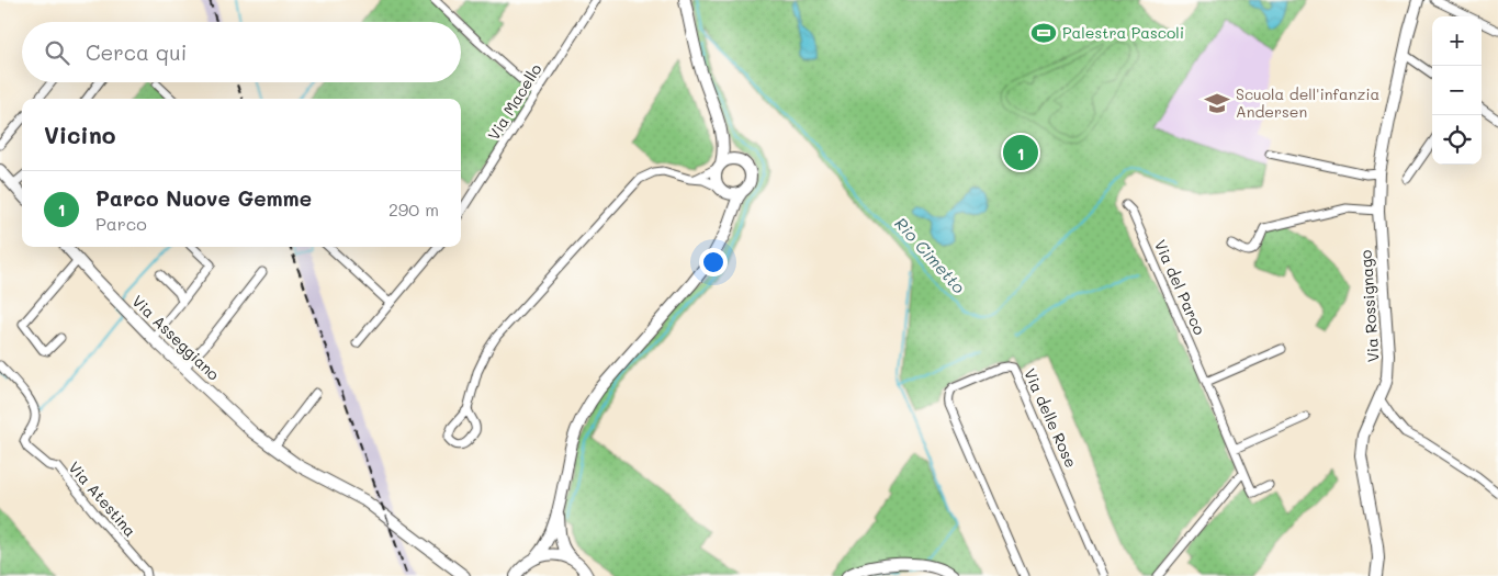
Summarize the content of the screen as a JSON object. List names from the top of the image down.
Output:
{
  "streets": {
    "street": [
      "Via Macello",
      "Via del Parco",
      "Via Rossignago",
      "Via Asseggiano",
      "Via delle Rose",
      "Via Atestina"
    ]
  },
  "water": ["Rio Cimetto"],
  "places": {
    "sports": ["Palestra Pascoli"],
    "school or university": ["Scuola dell'infanzia Andersen"]
  },
  "page": {
    "map_buttons": ["+", "−"],
    "search": "Cerca qui",
    "heading": "Vicino",
    "pins": "1",
    "list": [
      {
        "mark": "1",
        "name": "Parco Nuove Gemme",
        "note": "Parco",
        "value": "290 m"
      }
    ]
  }
}
